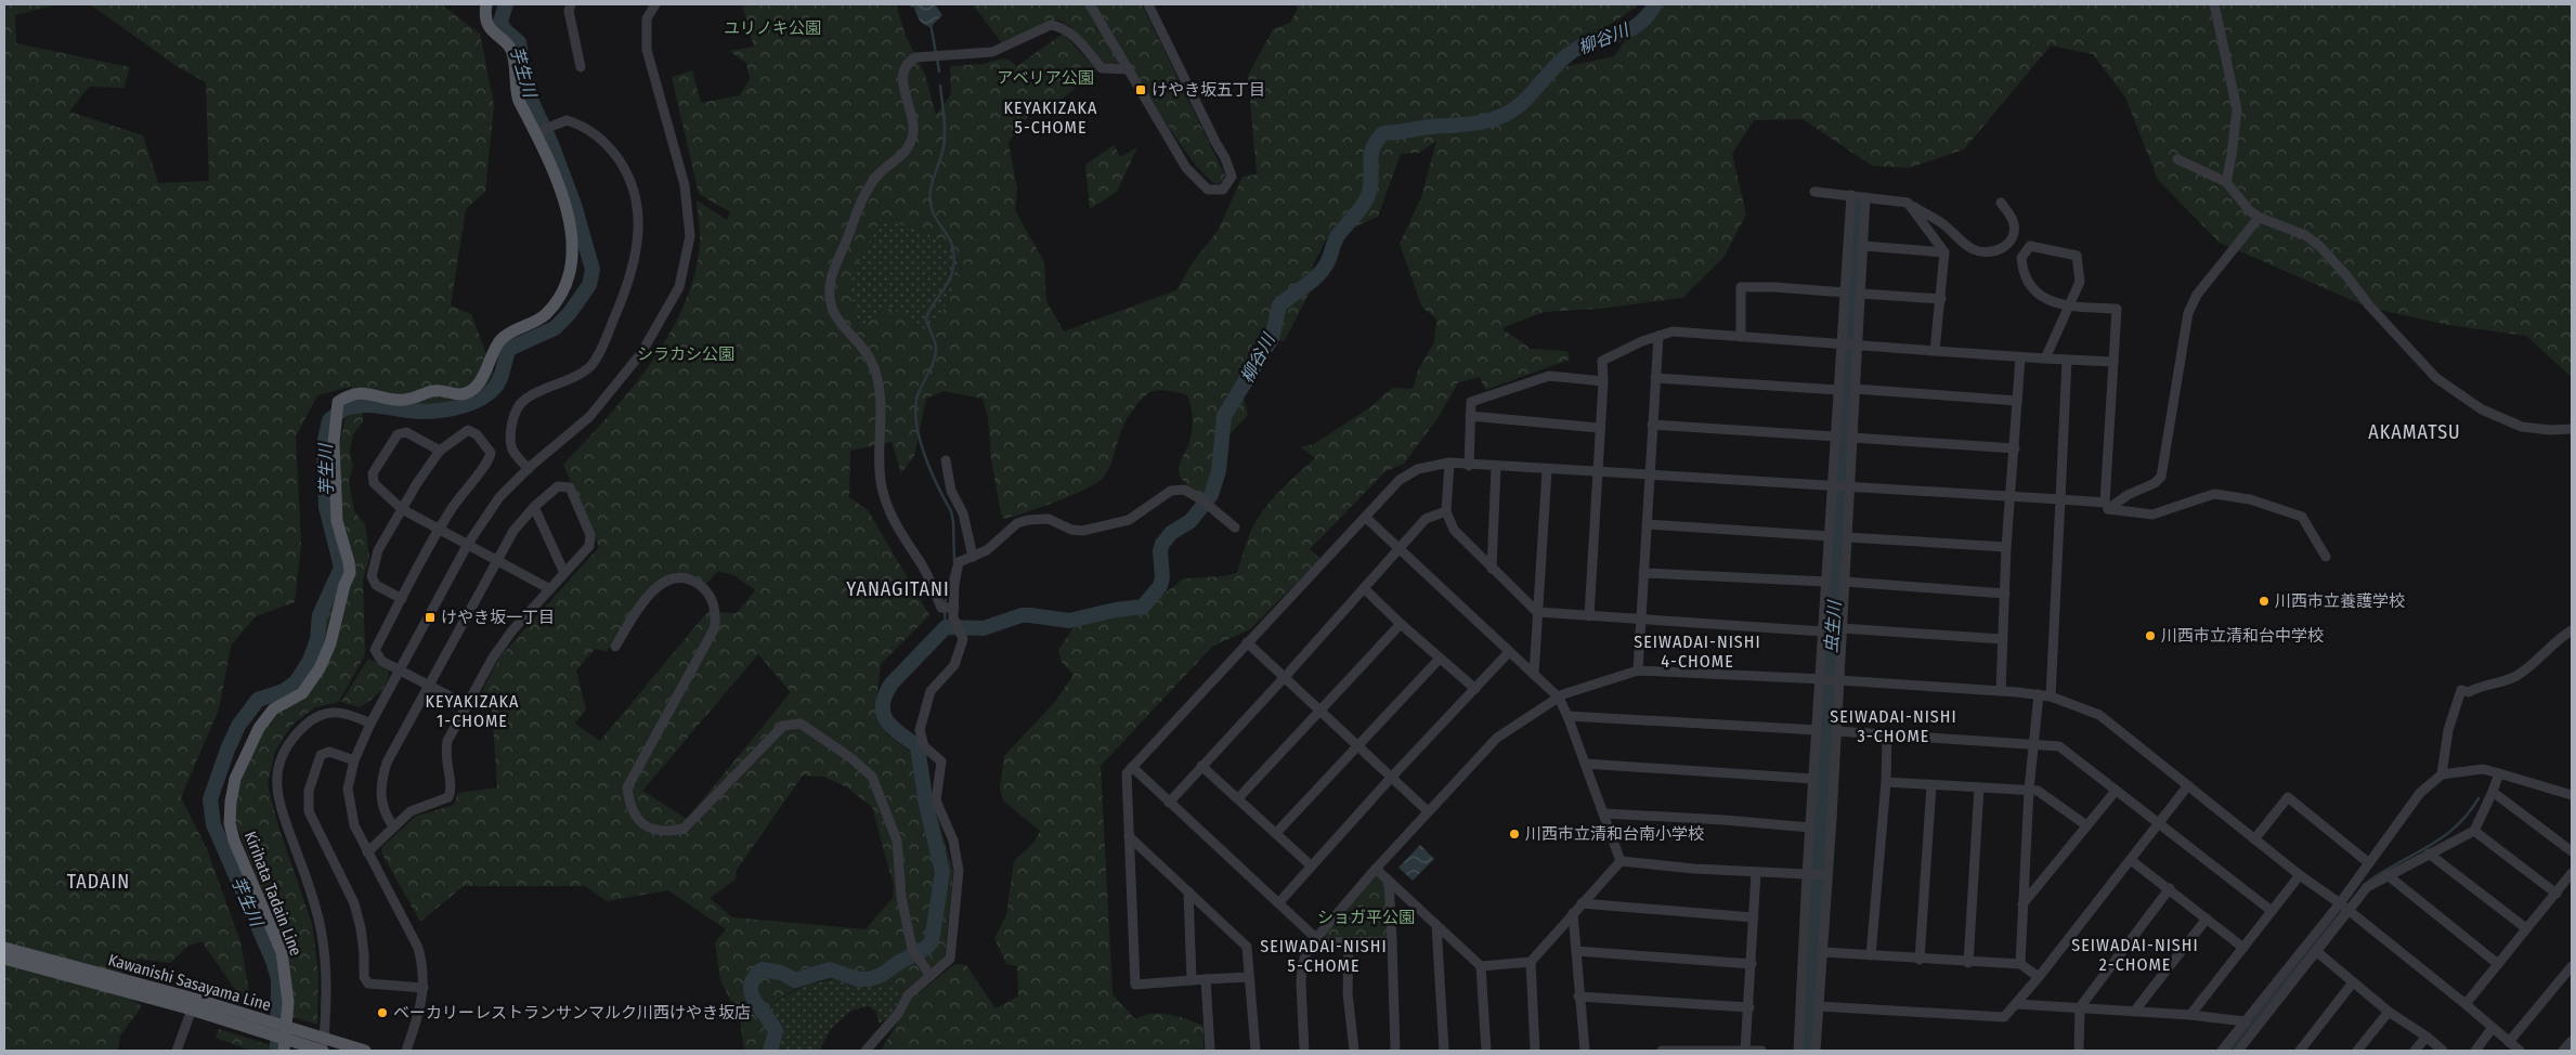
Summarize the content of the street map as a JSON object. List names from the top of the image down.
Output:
{
  "streets": {
    "main road": ["Kirihata Tadain Line", "Kawanishi Sasayama Line"]
  },
  "districts": [
    "KEYAKIZAKA 5-CHOME",
    "AKAMATSU",
    "YANAGITANI",
    "SEIWADAI-NISHI 4-CHOME",
    "KEYAKIZAKA 1-CHOME",
    "SEIWADAI-NISHI 3-CHOME",
    "TADAIN",
    "SEIWADAI-NISHI 2-CHOME",
    "SEIWADAI-NISHI 5-CHOME"
  ],
  "water": ["柳谷川", "芋生川", "虫生川"],
  "parks": [
    "ユリノキ公園",
    "アベリア公園",
    "シラカシ公園",
    "ショガ平公園"
  ],
  "places": {
    "transit": ["けやき坂五丁目", "けやき坂一丁目"],
    "other": [
      "川西市立養護学校",
      "川西市立清和台中学校",
      "川西市立清和台南小学校",
      "ベーカリーレストランサンマルク川西けやき坂店"
    ]
  }
}
